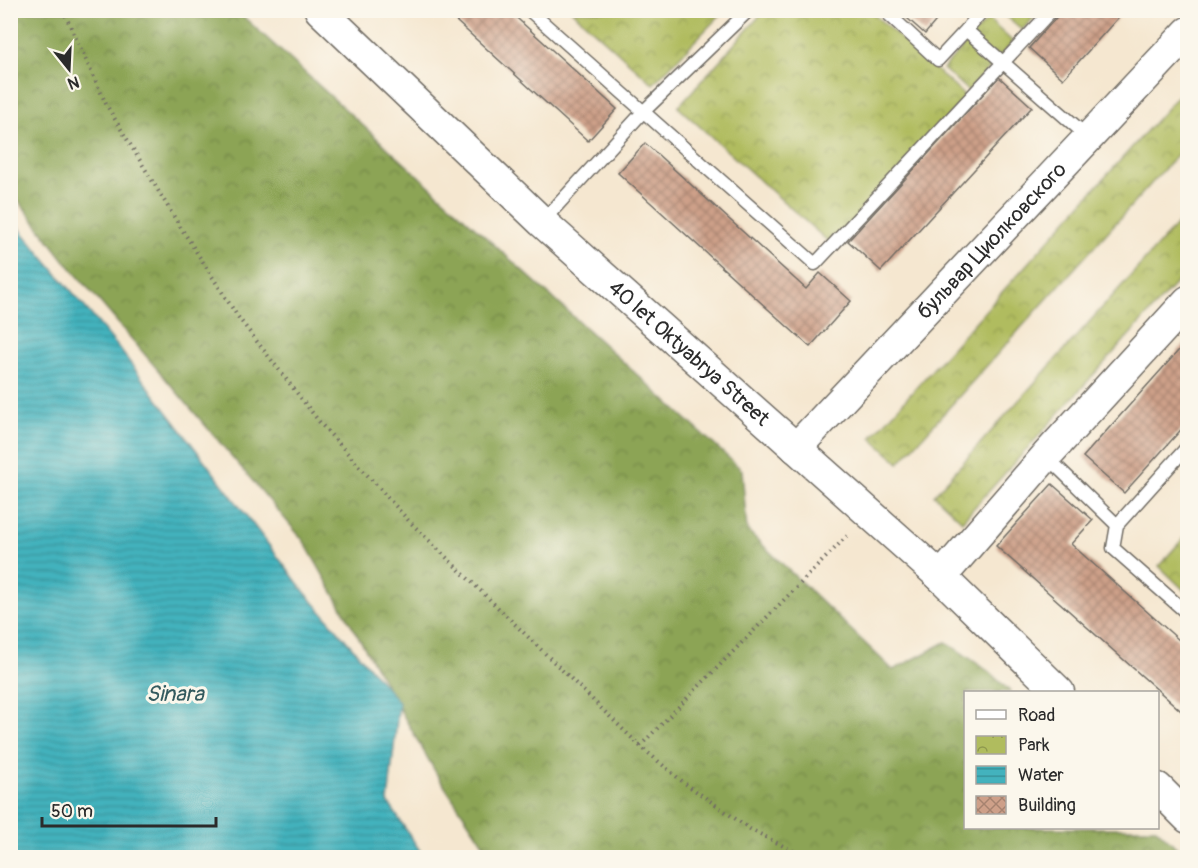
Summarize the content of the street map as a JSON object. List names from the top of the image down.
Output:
{
  "streets": {
    "street": ["бульвар Циолковского", "40 let Oktyabrya Street"]
  },
  "crossings": [
    ["бульвар Циолковского", "40 let Oktyabrya Street"]
  ],
  "water": ["Sinara"],
  "legend": [
    "Road",
    "Park",
    "Water",
    "Building"
  ],
  "scale_bar": "50 m",
  "north": "bottom"
}
